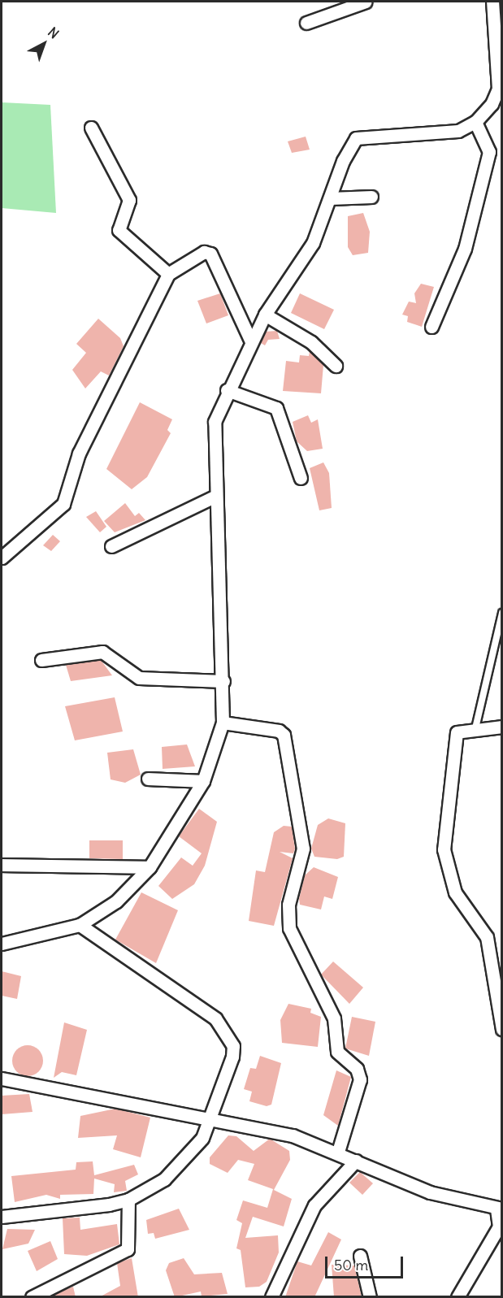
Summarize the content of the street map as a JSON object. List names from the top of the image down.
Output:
{
  "scale_bar": "50 m",
  "north": "top right"
}
